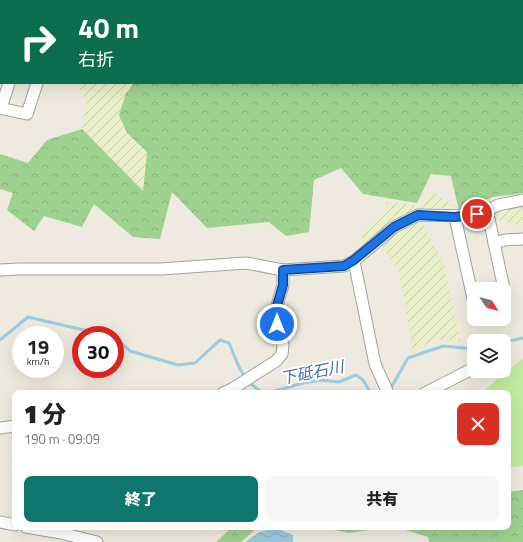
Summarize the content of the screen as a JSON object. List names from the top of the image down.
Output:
{
  "water": ["下砥石川"],
  "north": "bottom right",
  "page": {
    "turn": ["40 m", "右折"],
    "speed": "19 km/h",
    "limit": "30",
    "heading": ["1 分", "190 m · 09:09"],
    "buttons": ["終了", "共有"]
  }
}
